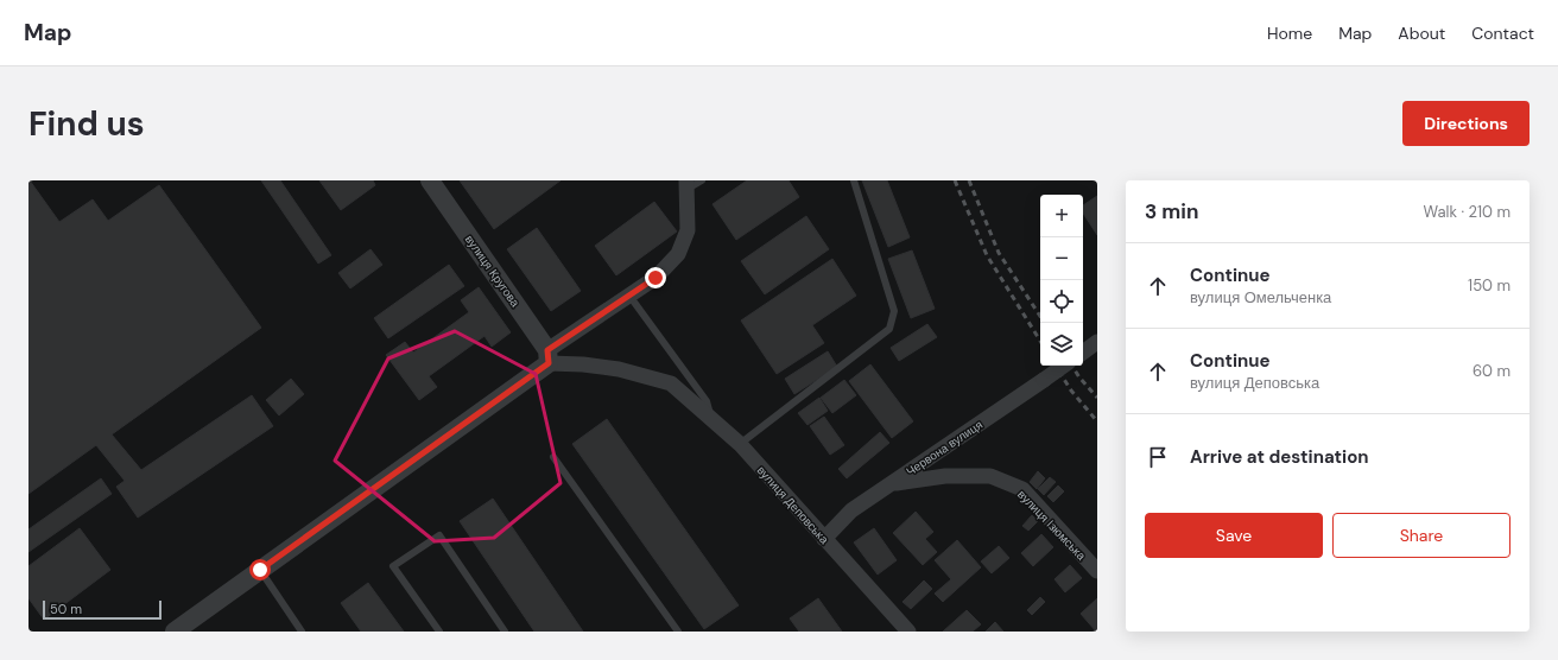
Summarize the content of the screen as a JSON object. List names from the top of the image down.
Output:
{
  "streets": {
    "street": [
      "вулиця Кругова",
      "Червона вулиця",
      "вулиця Деповська",
      "вулиця Ізюмська"
    ]
  },
  "crossings": [
    ["вулиця Кругова", "вулиця Деповська"],
    ["Червона вулиця", "вулиця Деповська"],
    ["Червона вулиця", "вулиця Ізюмська"]
  ],
  "scale_bar": "50 m",
  "page": {
    "header": "Map",
    "nav": [
      "Home",
      "Map",
      "About",
      "Contact"
    ],
    "buttons": [
      "Directions",
      ["Save", "Share"]
    ],
    "title": "Find us",
    "heading": ["3 min", "Walk · 210 m"],
    "map_buttons": ["+", "−"],
    "list": [
      ["Continue", "вулиця Омельченка", "150 m"],
      ["Continue", "вулиця Деповська", "60 m"],
      "Arrive at destination"
    ],
    "scale": "50 m"
  }
}
